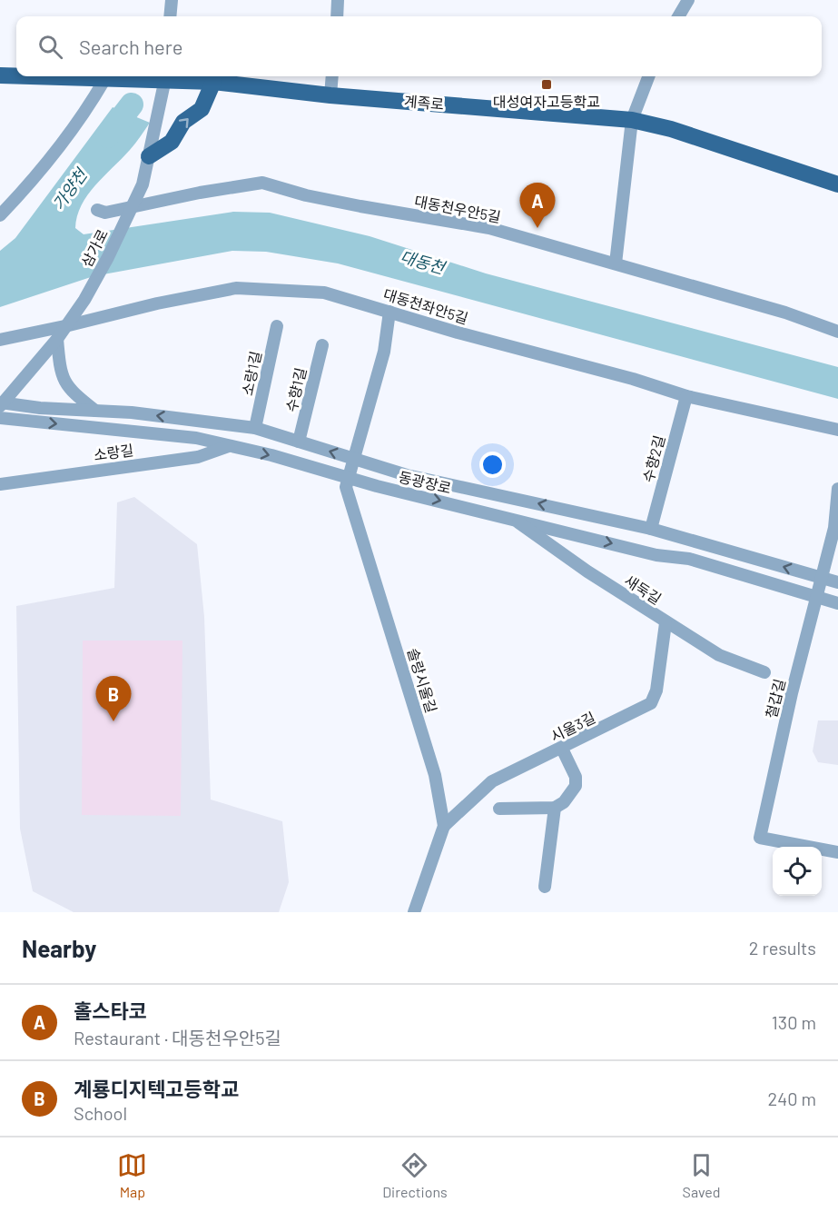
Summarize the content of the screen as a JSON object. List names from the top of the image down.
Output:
{
  "streets": {
    "main road": ["계족로"],
    "street": [
      "대동천우안5길",
      "삼가로",
      "대동천좌안5길",
      "소랑1길",
      "수향1길",
      "소랑길",
      "수향2길",
      "동광장로",
      "새둑길",
      "솔랑시울길",
      "철갑길",
      "시울3길"
    ]
  },
  "crossings": [
    ["계족로", "삼가로"],
    ["삼가로", "동광장로"],
    ["대동천좌안5길", "수향2길"],
    ["대동천좌안5길", "솔랑시울길"],
    ["소랑1길", "동광장로"],
    ["수향1길", "동광장로"],
    ["소랑길", "동광장로"],
    ["수향2길", "동광장로"],
    ["동광장로", "새둑길"],
    ["동광장로", "솔랑시울길"],
    ["동광장로", "철갑길"],
    ["새둑길", "시울3길"],
    ["솔랑시울길", "시울3길"]
  ],
  "water": ["가양천", "대동천"],
  "places": {
    "transit": ["대성여자고등학교"]
  },
  "page": {
    "search": "Search here",
    "pins": ["A", "B"],
    "heading": ["Nearby", "2 results"],
    "list": [
      {
        "mark": "A",
        "name": "홀스타코",
        "note": "Restaurant · 대동천우안5길",
        "value": "130 m"
      },
      {
        "mark": "B",
        "name": "계룡디지텍고등학교",
        "note": "School",
        "value": "240 m"
      }
    ],
    "nav": ["Map", "Directions", "Saved"]
  }
}
